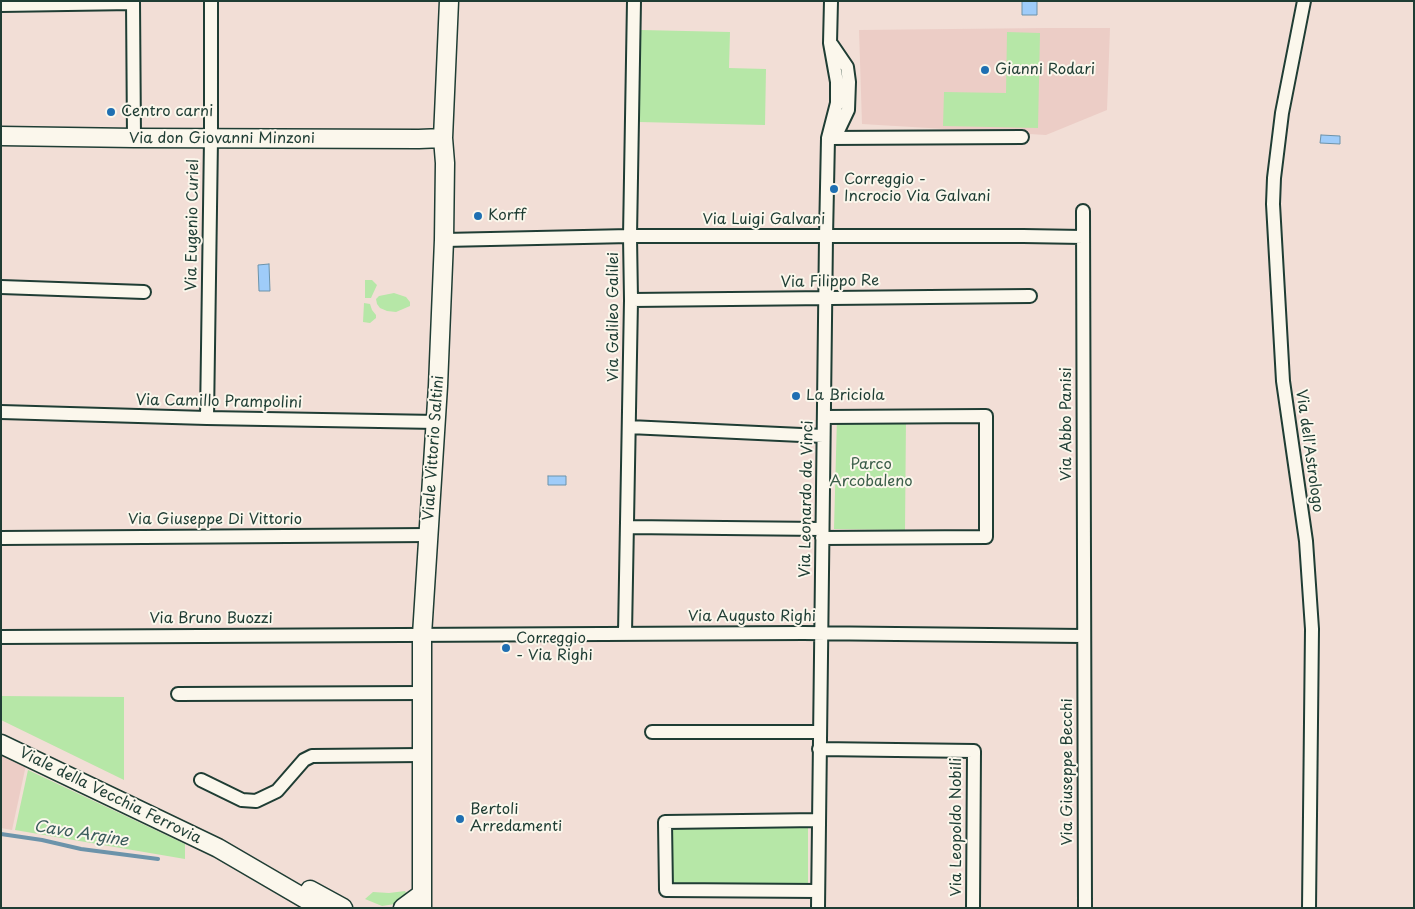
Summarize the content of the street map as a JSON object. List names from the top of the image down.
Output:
{
  "streets": {
    "street": [
      "Via don Giovanni Minzoni",
      "Via Luigi Galvani",
      "Via Eugenio Curiel",
      "Via Filippo Re",
      "Via Galileo Galilei",
      "Via Camillo Prampolini",
      "Via Abbo Panisi",
      "Viale Vittorio Saltini",
      "Via dell'Astrologo",
      "Via Leonardo da Vinci",
      "Via Giuseppe Di Vittorio",
      "Via Augusto Righi",
      "Via Bruno Buozzi",
      "Via Giuseppe Becchi",
      "Viale della Vecchia Ferrovia",
      "Via Leopoldo Nobili"
    ]
  },
  "crossings": [
    ["Via don Giovanni Minzoni", "Via Eugenio Curiel"],
    ["Via don Giovanni Minzoni", "Viale Vittorio Saltini"],
    ["Via Luigi Galvani", "Via Galileo Galilei"],
    ["Via Luigi Galvani", "Via Abbo Panisi"],
    ["Via Luigi Galvani", "Viale Vittorio Saltini"],
    ["Via Luigi Galvani", "Via Leonardo da Vinci"],
    ["Via Eugenio Curiel", "Via Camillo Prampolini"],
    ["Via Filippo Re", "Via Galileo Galilei"],
    ["Via Filippo Re", "Via Leonardo da Vinci"],
    ["Via Galileo Galilei", "Via Augusto Righi"],
    ["Via Camillo Prampolini", "Viale Vittorio Saltini"],
    ["Via Abbo Panisi", "Via Augusto Righi"],
    ["Via Abbo Panisi", "Via Giuseppe Becchi"],
    ["Viale Vittorio Saltini", "Via Giuseppe Di Vittorio"],
    ["Viale Vittorio Saltini", "Via Augusto Righi"],
    ["Viale Vittorio Saltini", "Via Bruno Buozzi"],
    ["Via Leonardo da Vinci", "Via Augusto Righi"],
    ["Via Leonardo da Vinci", "Via Leopoldo Nobili"],
    ["Via Augusto Righi", "Via Bruno Buozzi"],
    ["Via Augusto Righi", "Via Giuseppe Becchi"]
  ],
  "water": ["Cavo Argine"],
  "parks": ["Parco Arcobaleno"],
  "places": [
    "Gianni Rodari",
    "Centro carni",
    "Correggio - Incrocio Via Galvani",
    "Korff",
    "La Briciola",
    "Correggio - Via Righi",
    "Bertoli Arredamenti"
  ]
}
